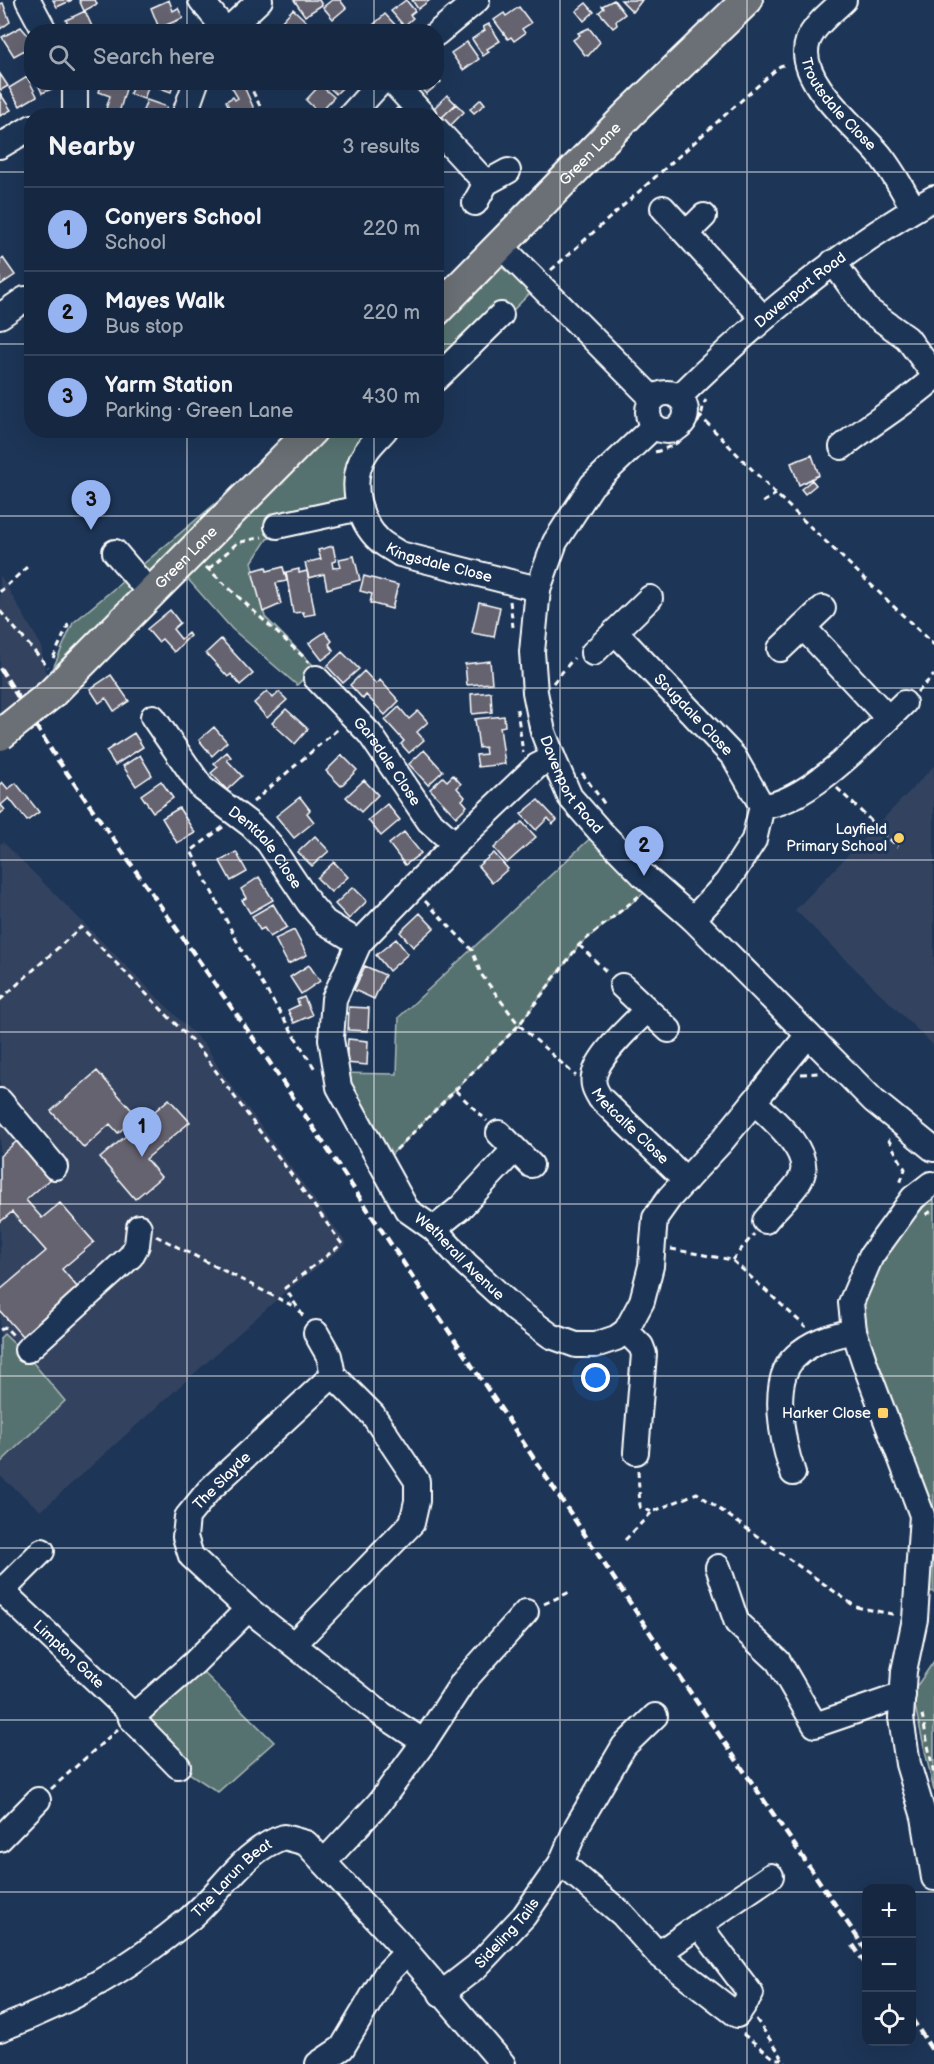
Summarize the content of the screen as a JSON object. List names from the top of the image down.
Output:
{
  "streets": {
    "main road": ["Green Lane"],
    "street": [
      "Troutsdale Close",
      "Davenport Road",
      "Kingsdale Close",
      "Scugdale Close",
      "Garsdale Close",
      "Dentdale Close",
      "Metcalfe Close",
      "Wetherall Avenue",
      "The Slayde",
      "Limpton Gate",
      "The Larun Beat",
      "Sideling Tails"
    ]
  },
  "crossings": [
    ["Troutsdale Close", "Davenport Road"],
    ["Davenport Road", "Kingsdale Close"],
    ["Davenport Road", "Wetherall Avenue"],
    ["Garsdale Close", "Wetherall Avenue"],
    ["Dentdale Close", "Wetherall Avenue"],
    ["The Larun Beat", "Sideling Tails"]
  ],
  "places": {
    "other": ["Layfield Primary School"],
    "transit": ["Harker Close"]
  },
  "page": {
    "search": "Search here",
    "heading": ["Nearby", "3 results"],
    "list": [
      {
        "mark": "1",
        "name": "Conyers School",
        "note": "School",
        "value": "220 m"
      },
      {
        "mark": "2",
        "name": "Mayes Walk",
        "note": "Bus stop",
        "value": "220 m"
      },
      {
        "mark": "3",
        "name": "Yarm Station",
        "note": "Parking · Green Lane",
        "value": "430 m"
      }
    ],
    "pins": ["3", "2", "1"],
    "map_buttons": ["+", "−"]
  }
}
